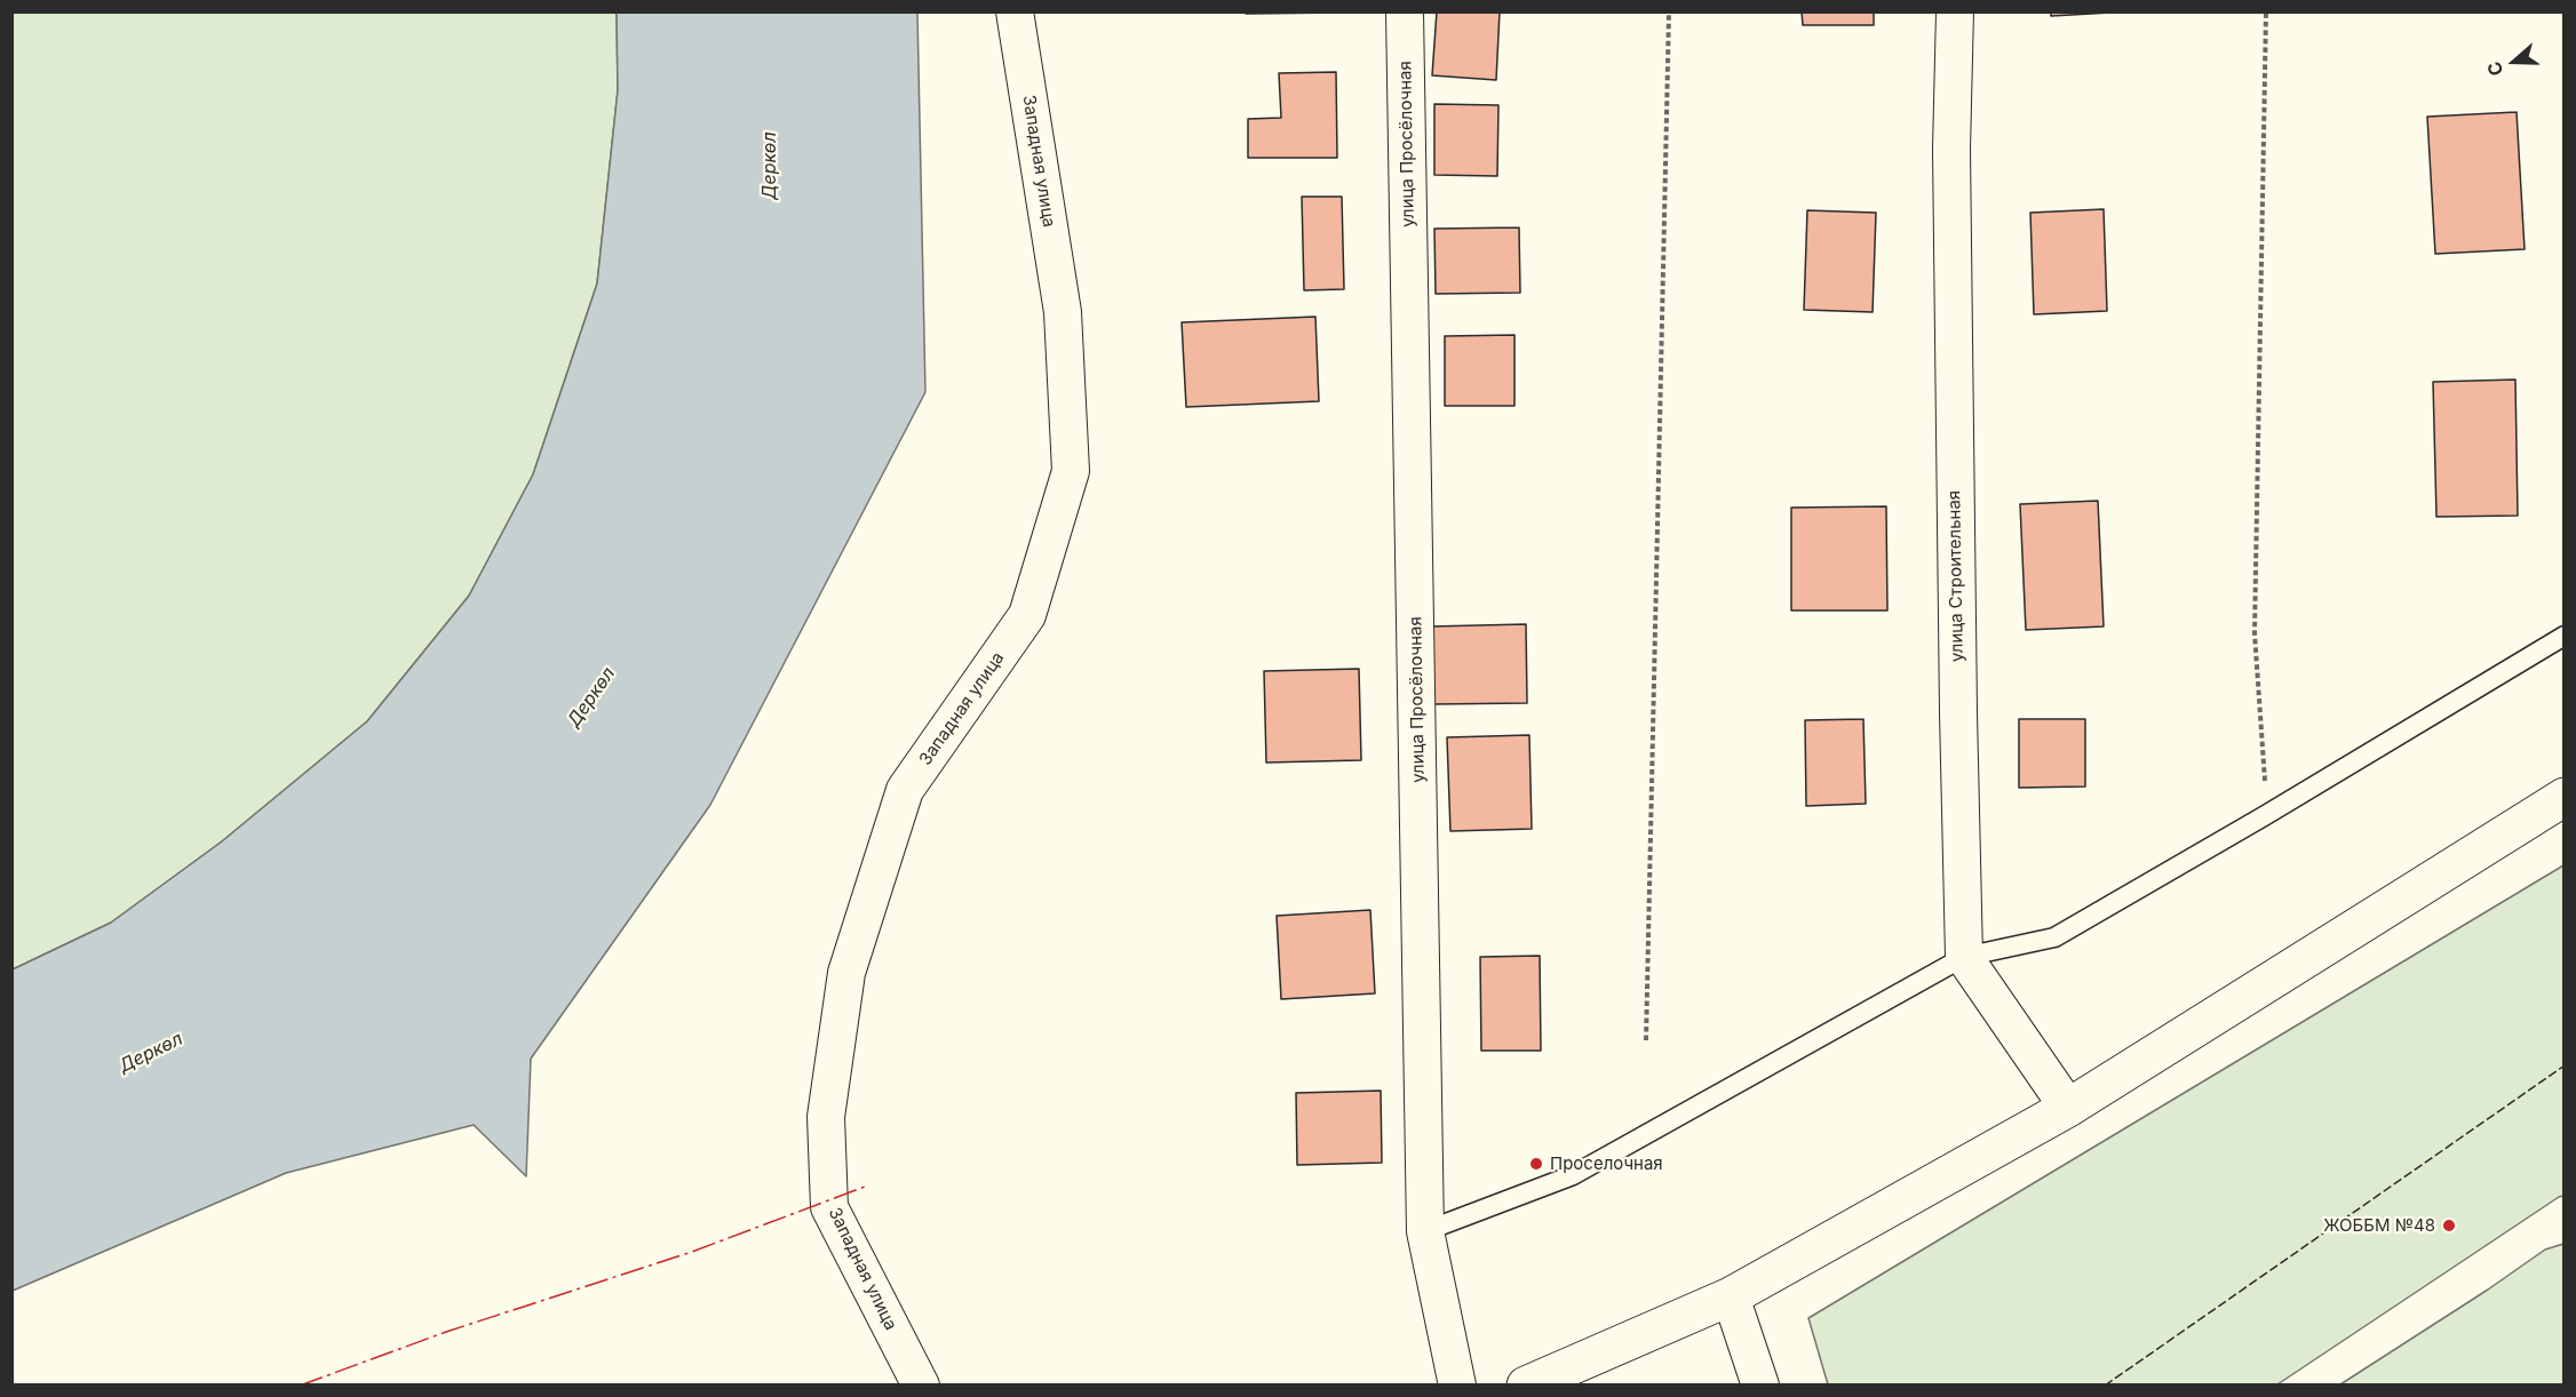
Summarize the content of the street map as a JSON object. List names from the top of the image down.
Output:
{
  "streets": {
    "street": ["улица Просёлочная", "Западная улица", "улица Строительная"]
  },
  "water": ["Деркөл"],
  "places": ["Проселочная", "ЖОББМ №48"],
  "north": "left"
}
